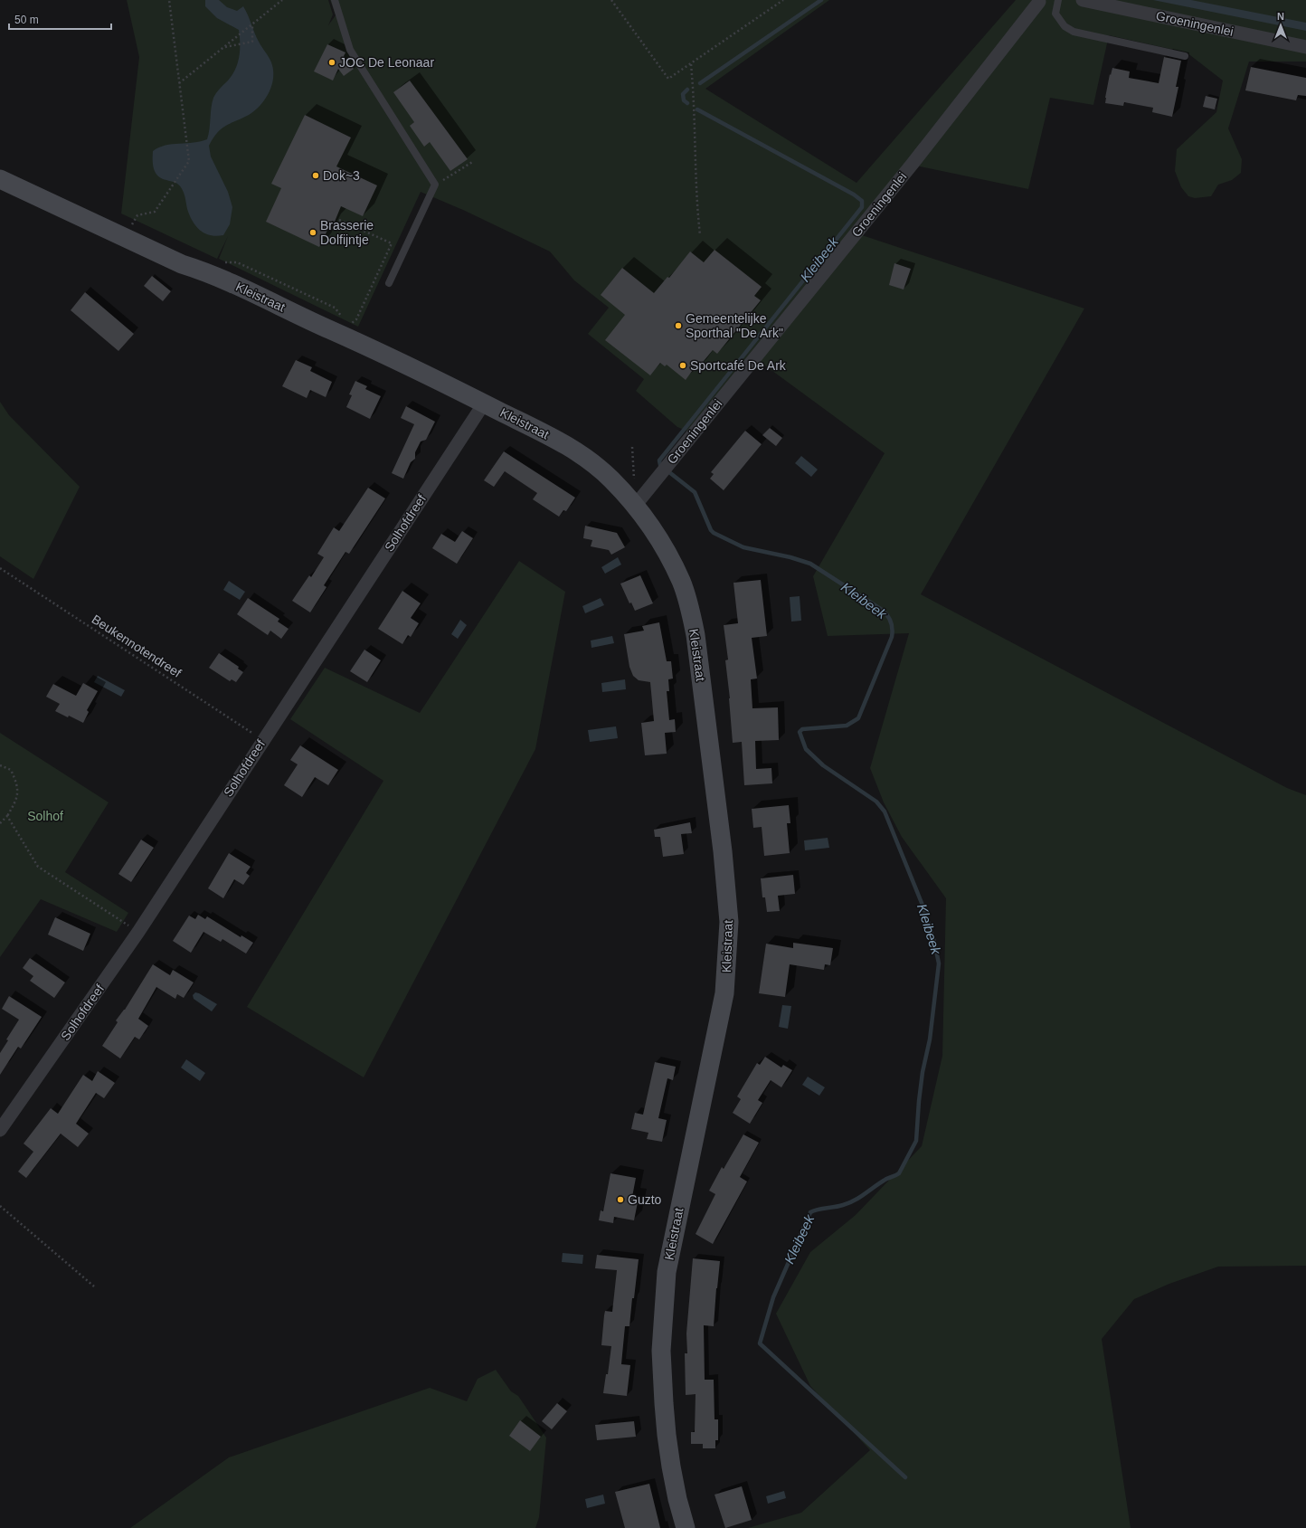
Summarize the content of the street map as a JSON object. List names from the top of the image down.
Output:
{
  "streets": {
    "street": ["Groeningenlei", "Kleistraat", "Solhofdreef"],
    "path": ["Beukennotendreef"]
  },
  "crossings": [
    ["Groeningenlei", "Kleistraat"],
    ["Kleistraat", "Solhofdreef"],
    ["Solhofdreef", "Beukennotendreef"]
  ],
  "water": ["Kleibeek"],
  "parks": ["Solhof"],
  "places": [
    "JOC De Leonaar",
    "Dok~3",
    "Brasserie Dolfijntje",
    "Gemeentelijke Sporthal \"De Ark\"",
    "Sportcafé De Ark",
    "Guzto"
  ],
  "scale_bar": "50 m",
  "north": "top"
}
